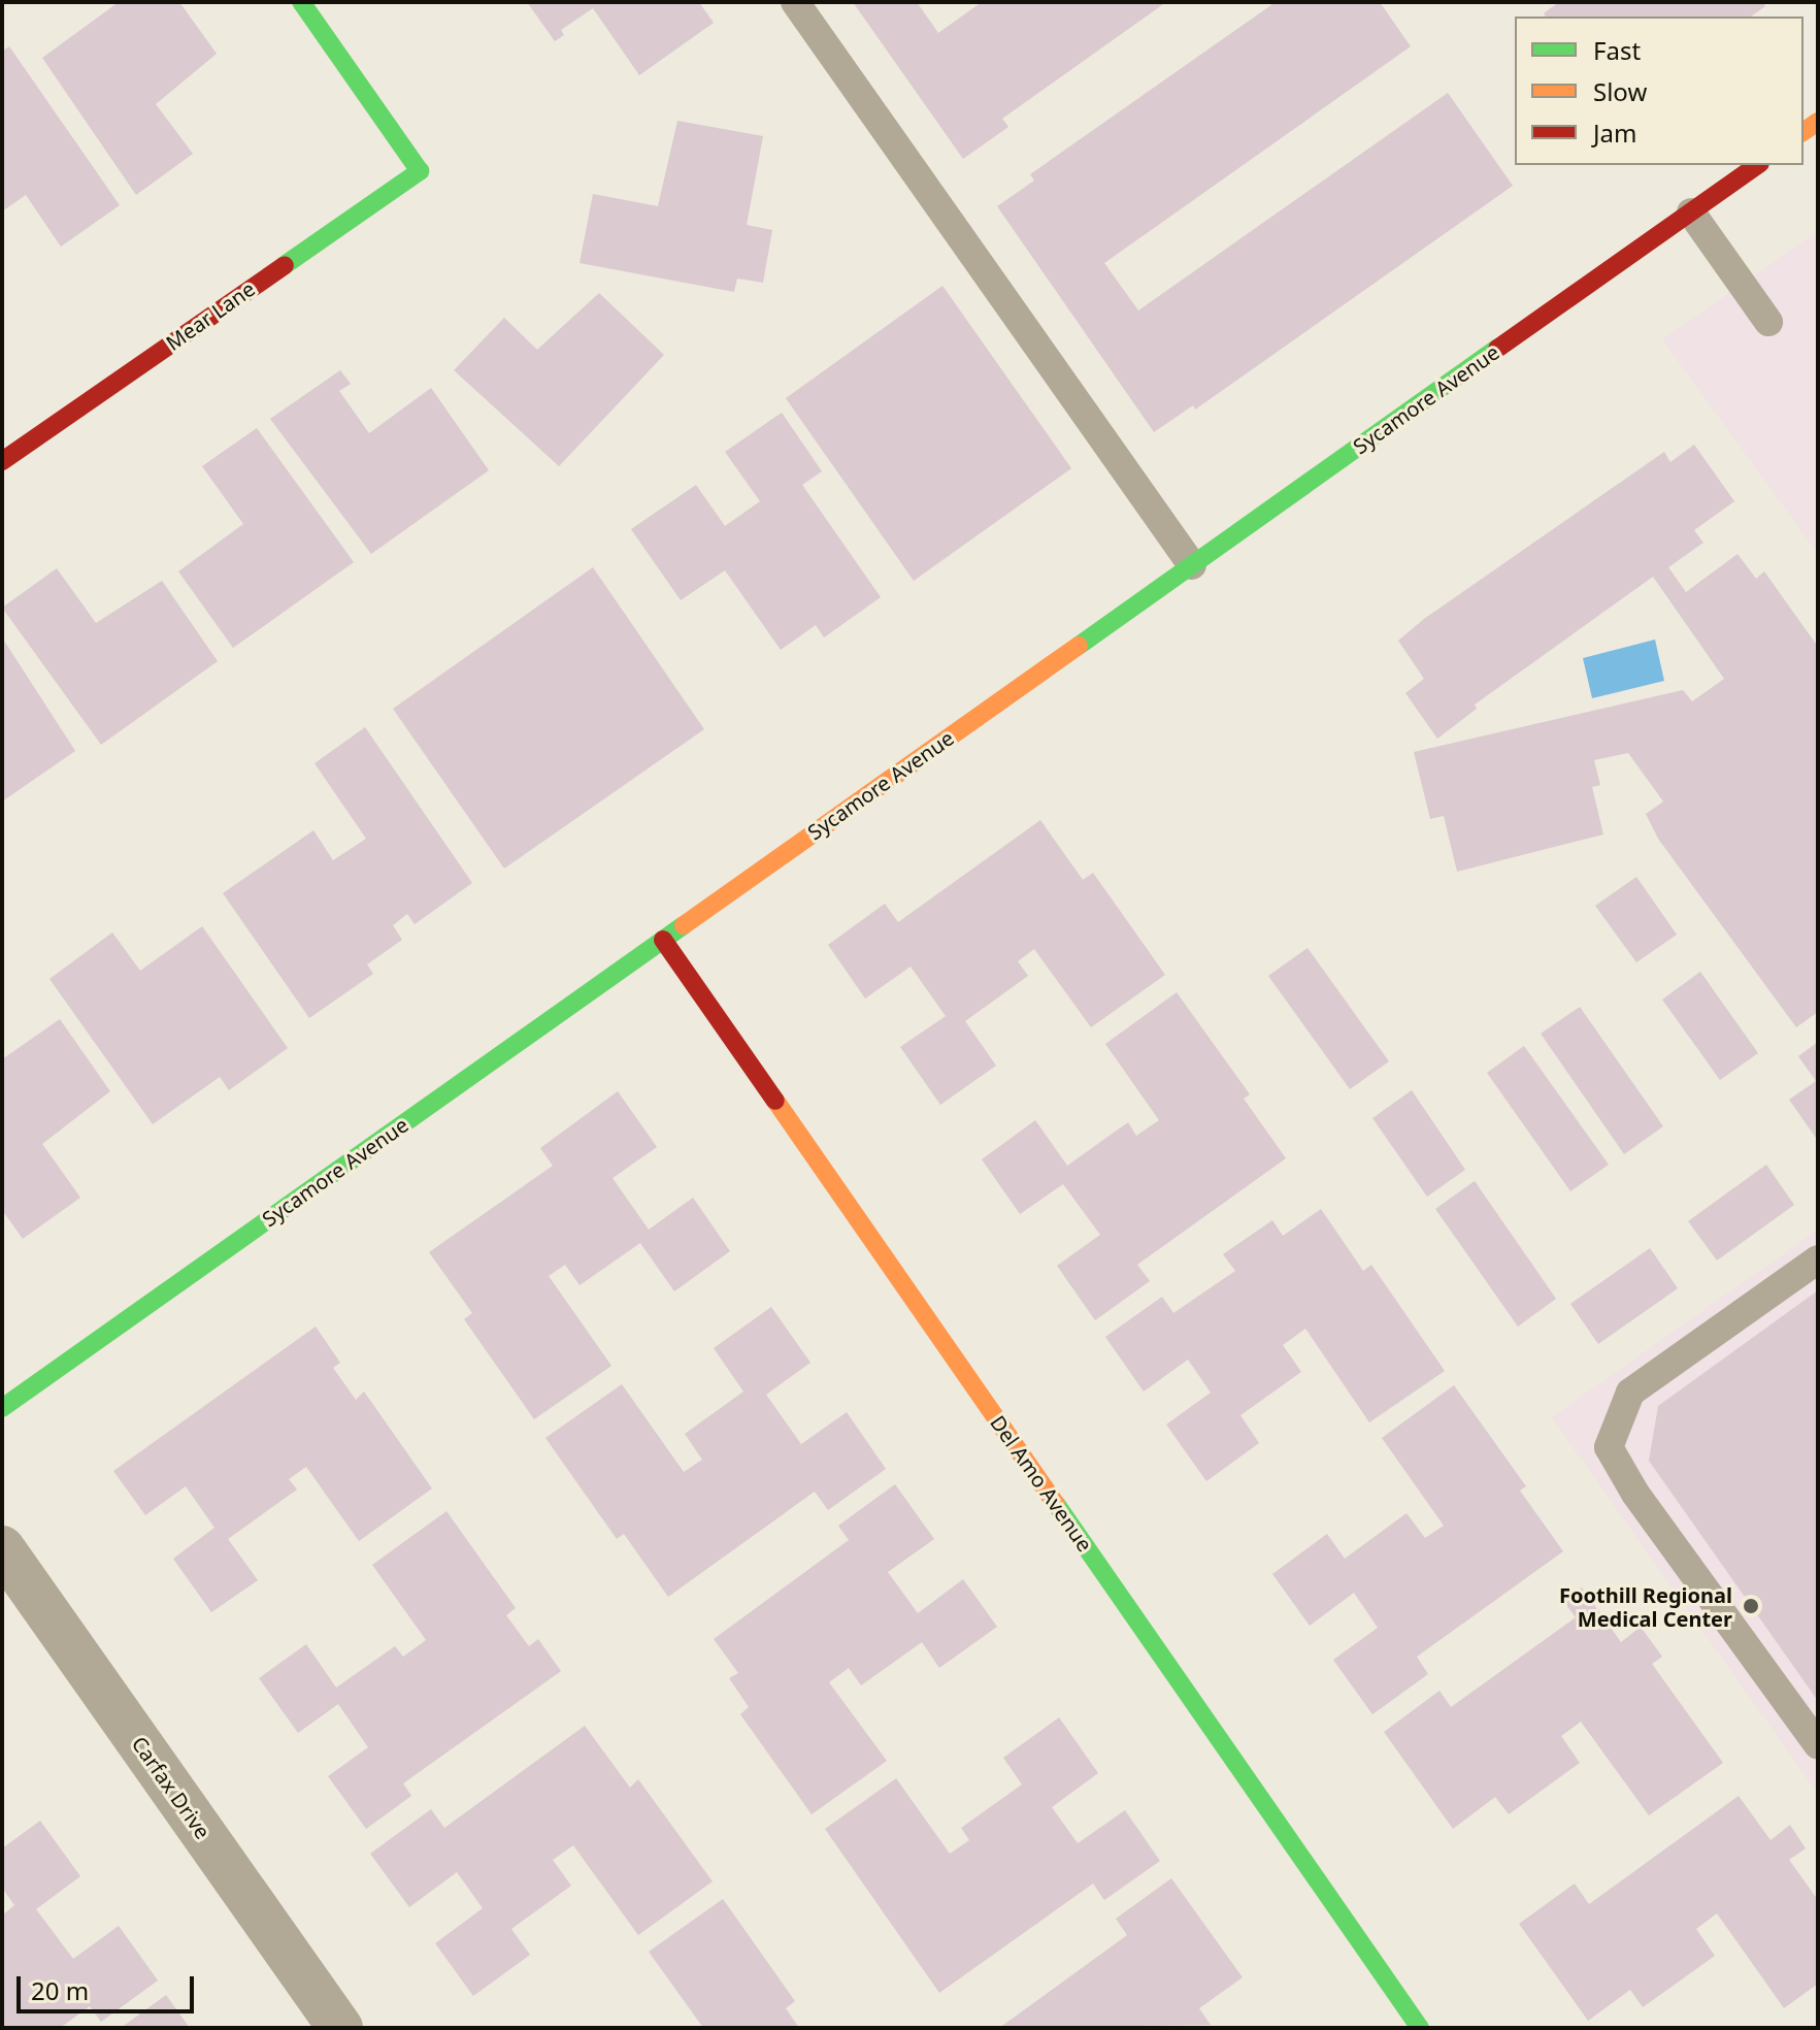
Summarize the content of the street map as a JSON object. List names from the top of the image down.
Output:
{
  "streets": {
    "street": [
      "Mear Lane",
      "Sycamore Avenue",
      "Del Amo Avenue",
      "Carfax Drive"
    ]
  },
  "crossings": [
    ["Sycamore Avenue", "Del Amo Avenue"]
  ],
  "places": ["Foothill Regional Medical Center"],
  "legend": ["Fast", "Slow", "Jam"],
  "scale_bar": "20 m"
}
